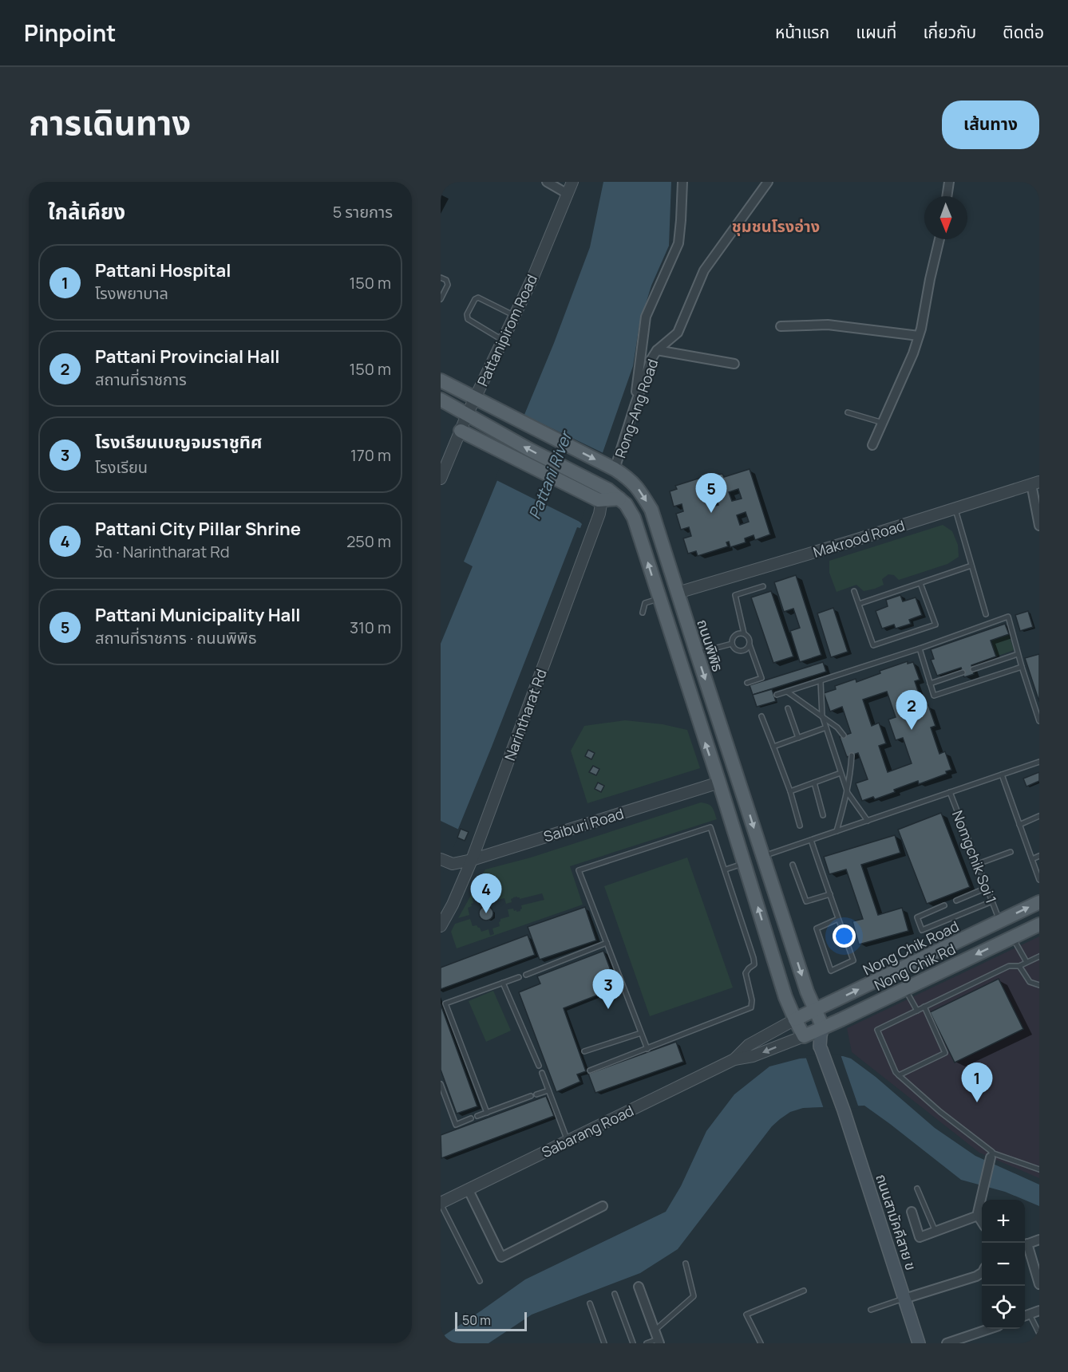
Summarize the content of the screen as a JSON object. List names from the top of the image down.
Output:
{
  "streets": {
    "main road": [
      "ถนนพิพิธ",
      "Nong Chik Road",
      "Nong Chik Rd",
      "ถนนสามัคคีสาย ข"
    ],
    "street": [
      "Pattanipirom Road",
      "Rong-Ang Road",
      "Makrood Road",
      "Narintharat Rd",
      "Saiburi Road",
      "Sabarang Road"
    ],
    "lane": ["Nomgchik Soi 1"]
  },
  "crossings": [
    ["Pattanipirom Road", "ถนนพิพิธ"],
    ["Rong-Ang Road", "ถนนพิพิธ"],
    ["Makrood Road", "ถนนพิพิธ"],
    ["ถนนพิพิธ", "Nong Chik Road"],
    ["ถนนพิพิธ", "Nong Chik Rd"],
    ["Narintharat Rd", "Saiburi Road"],
    ["Nomgchik Soi 1", "Nong Chik Road"],
    ["Nong Chik Road", "Sabarang Road"],
    ["Nong Chik Rd", "Sabarang Road"]
  ],
  "one_way": ["Nong Chik Road", "Nong Chik Rd"],
  "districts": ["ชุมชนโรงอ่าง"],
  "water": ["Pattani River"],
  "scale_bar": "50 m",
  "north": "bottom",
  "page": {
    "header": "Pinpoint",
    "nav": [
      "หน้าแรก",
      "แผนที่",
      "เกี่ยวกับ",
      "ติดต่อ"
    ],
    "title": "การเดินทาง",
    "buttons": "เส้นทาง",
    "heading": ["ใกล้เคียง", "5 รายการ"],
    "list": [
      {
        "mark": "1",
        "name": "Pattani Hospital",
        "note": "โรงพยาบาล",
        "value": "150 m"
      },
      {
        "mark": "2",
        "name": "Pattani Provincial Hall",
        "note": "สถานที่ราชการ",
        "value": "150 m"
      },
      {
        "mark": "3",
        "name": "โรงเรียนเบญจมราชูทิศ",
        "note": "โรงเรียน",
        "value": "170 m"
      },
      {
        "mark": "4",
        "name": "Pattani City Pillar Shrine",
        "note": "วัด · Narintharat Rd",
        "value": "250 m"
      },
      {
        "mark": "5",
        "name": "Pattani Municipality Hall",
        "note": "สถานที่ราชการ · ถนนพิพิธ",
        "value": "310 m"
      }
    ],
    "pins": [
      "5",
      "2",
      "4",
      "3",
      "1"
    ],
    "map_buttons": ["+", "−"],
    "scale": "50 m"
  }
}
